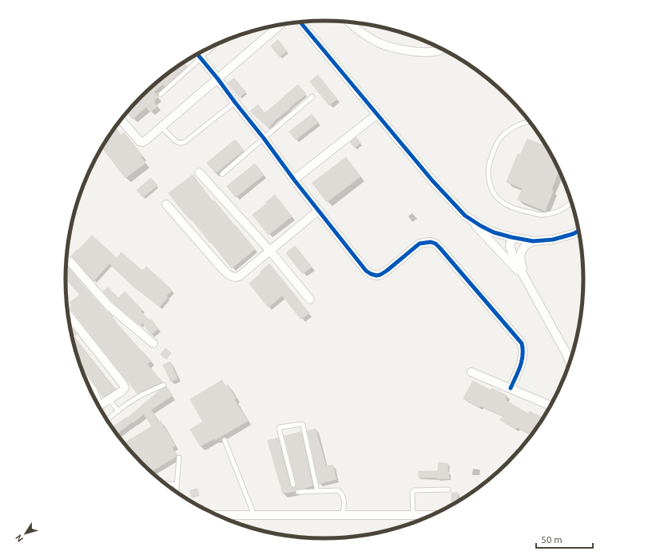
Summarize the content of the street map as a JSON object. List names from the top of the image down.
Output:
{
  "scale_bar": "50 m",
  "north": "bottom left"
}
